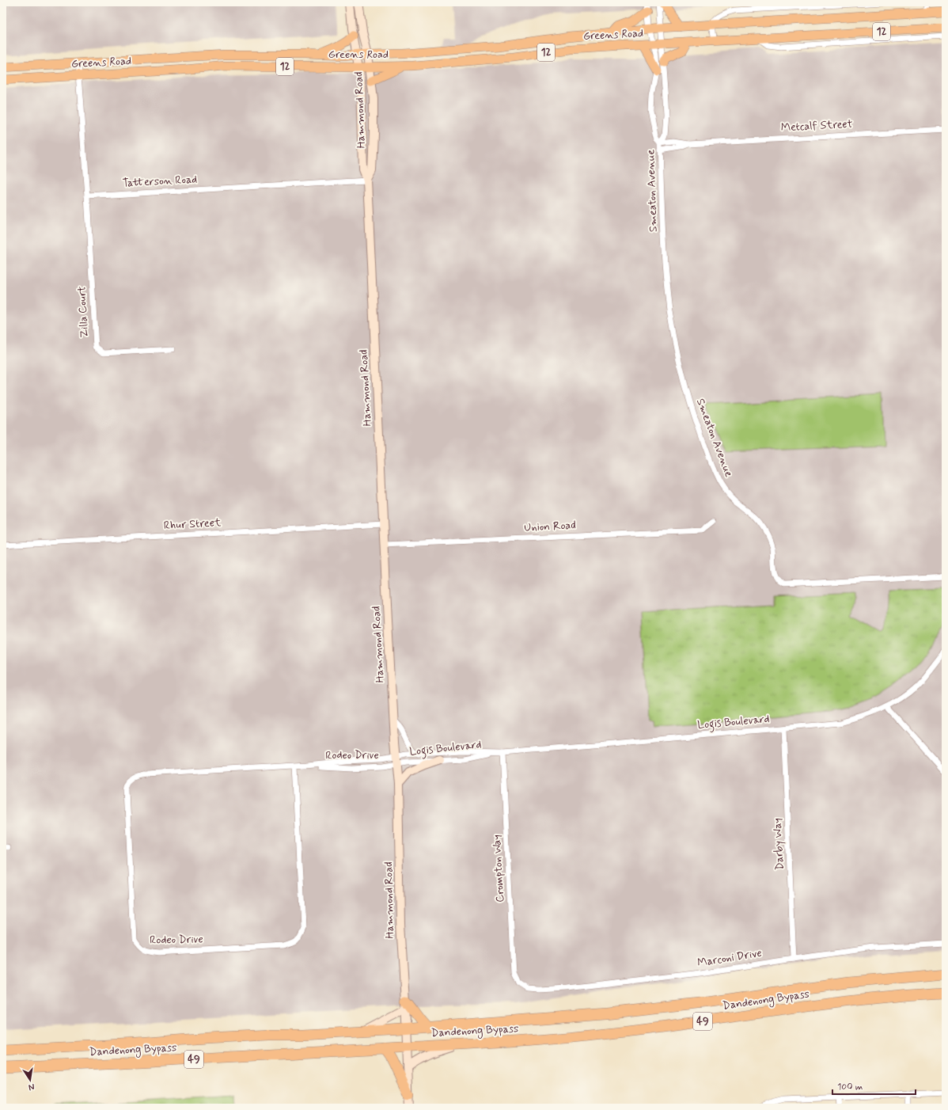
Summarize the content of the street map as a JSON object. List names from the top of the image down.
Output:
{
  "streets": {
    "highway": ["Dandenong Bypass", "49"],
    "main road": ["12", "Greens Road", "Hammond Road"],
    "street": [
      "Metcalf Street",
      "Tatterson Road",
      "Smeaton Avenue",
      "Zilla Court",
      "Rhur Street",
      "Union Road",
      "Logis Boulevard",
      "Rodeo Drive",
      "Darby Way",
      "Crompton Way",
      "Marconi Drive"
    ]
  },
  "crossings": [
    ["Greens Road", "Hammond Road"],
    ["Greens Road", "Smeaton Avenue"],
    ["Hammond Road", "Tatterson Road"],
    ["Hammond Road", "Rhur Street"],
    ["Hammond Road", "Union Road"],
    ["Hammond Road", "Logis Boulevard"],
    ["Hammond Road", "Rodeo Drive"],
    ["Hammond Road", "Dandenong Bypass"],
    ["Metcalf Street", "Smeaton Avenue"],
    ["Tatterson Road", "Zilla Court"],
    ["Logis Boulevard", "Rodeo Drive"],
    ["Logis Boulevard", "Darby Way"],
    ["Logis Boulevard", "Crompton Way"],
    ["Darby Way", "Marconi Drive"],
    ["Crompton Way", "Marconi Drive"]
  ],
  "scale_bar": "100 m",
  "north": "bottom"
}
